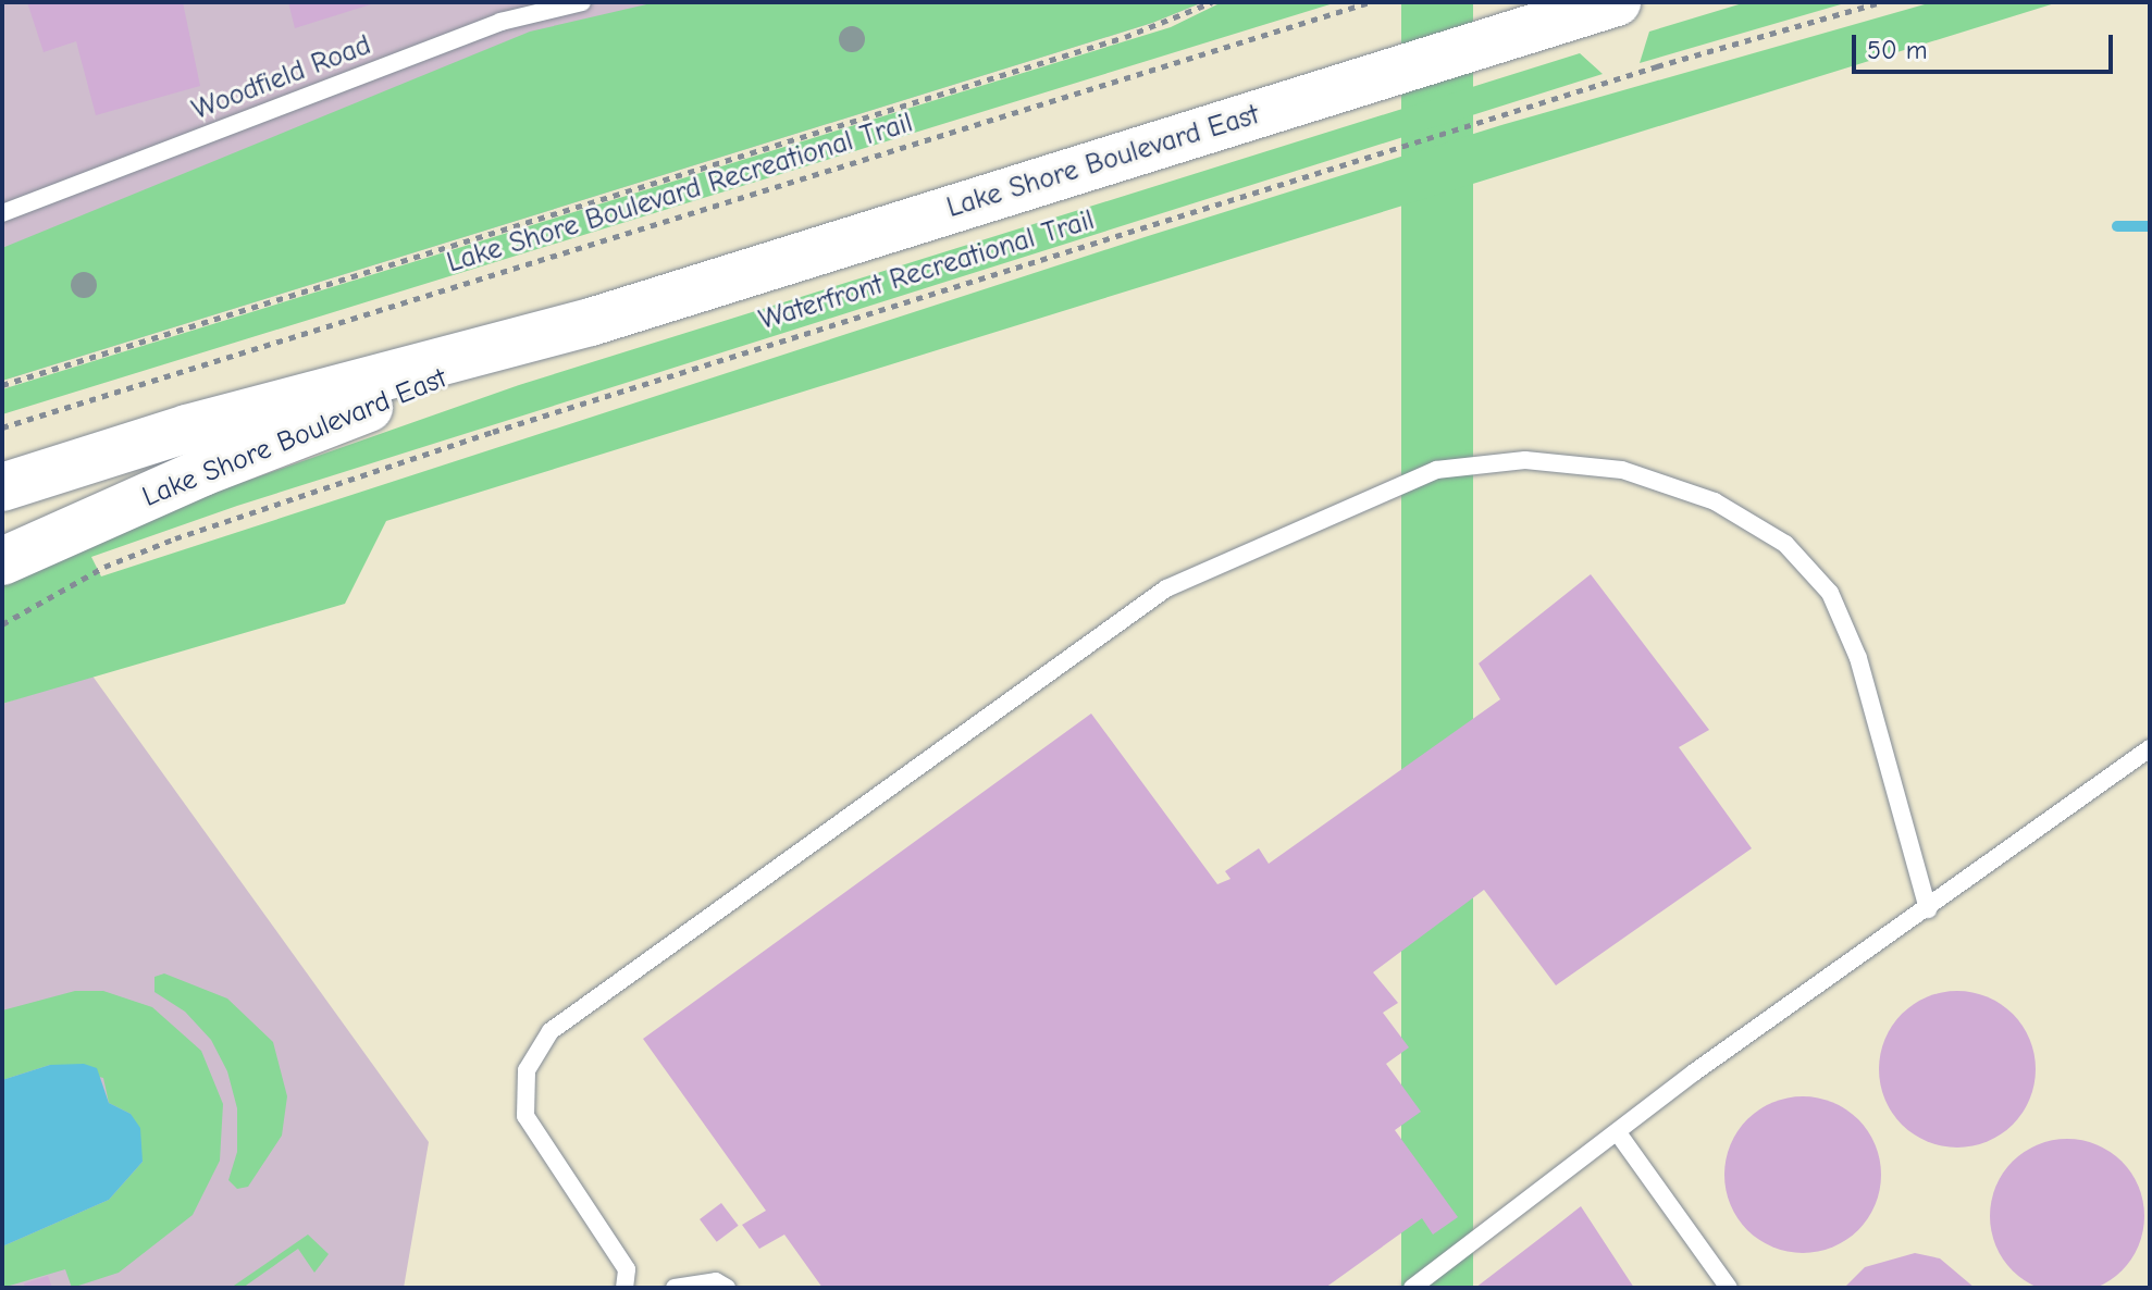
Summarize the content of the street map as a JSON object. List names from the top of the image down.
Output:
{
  "streets": {
    "highway": ["Lake Shore Boulevard East"],
    "lane": ["Woodfield Road"],
    "path": ["Lake Shore Boulevard Recreational Trail", "Waterfront Recreational Trail"]
  },
  "scale_bar": "50 m"
}
